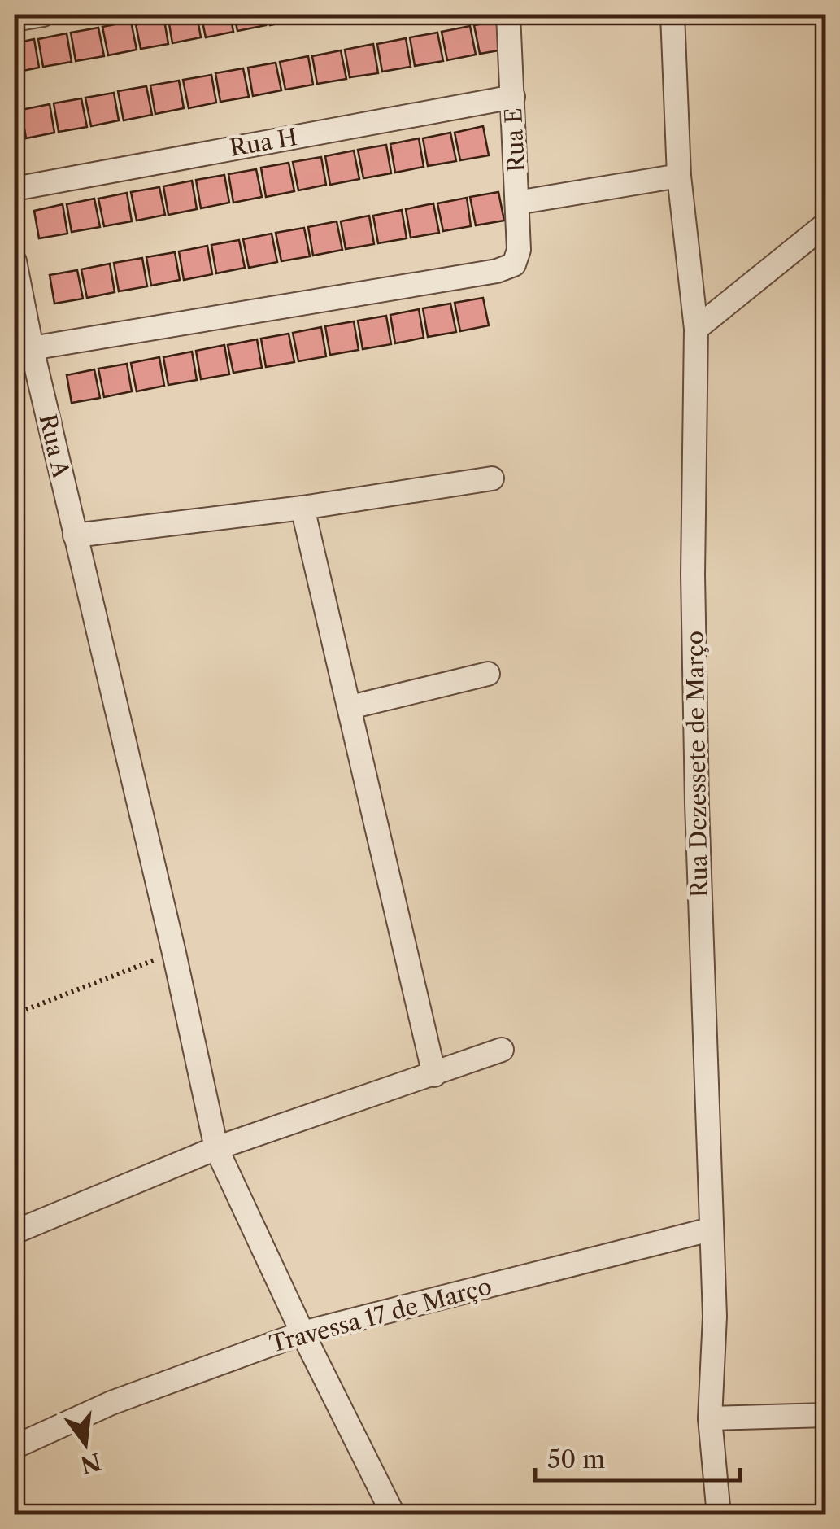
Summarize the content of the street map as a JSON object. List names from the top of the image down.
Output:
{
  "streets": {
    "street": [
      "Rua E",
      "Rua H",
      "Rua A",
      "Rua Dezessete de Março",
      "Travessa 17 de Março"
    ]
  },
  "crossings": [
    ["Rua E", "Rua H"],
    ["Rua E", "Rua A"],
    ["Rua A", "Travessa 17 de Março"],
    ["Rua Dezessete de Março", "Travessa 17 de Março"]
  ],
  "scale_bar": "50 m",
  "north": "bottom"
}
